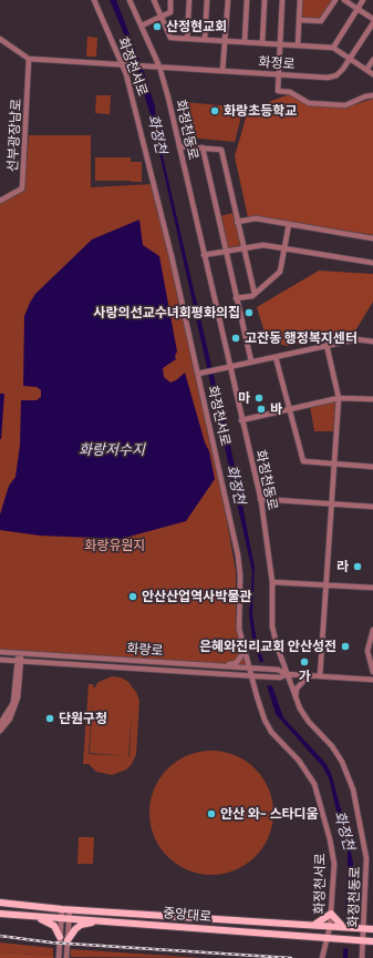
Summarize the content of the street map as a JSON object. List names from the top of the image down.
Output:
{
  "streets": {
    "main road": ["중앙대로"],
    "street": [
      "화정로",
      "화정천서로",
      "화정천동로",
      "선부광장남로",
      "화랑로"
    ]
  },
  "crossings": [
    ["화정로", "화정천서로"],
    ["화정로", "화정천동로"],
    ["화정천서로", "화랑로"],
    ["화정천서로", "중앙대로"],
    ["화정천동로", "화랑로"],
    ["화정천동로", "중앙대로"]
  ],
  "water": ["화정천", "화랑저수지"],
  "parks": ["화랑유원지"],
  "places": [
    "산정현교회",
    "화랑초등학교",
    "사랑의선교수녀회평화의집",
    "고잔동 행정복지센터",
    "마",
    "바",
    "라",
    "안산산업역사박물관",
    "은혜와진리교회 안산성전",
    "가",
    "단원구청",
    "안산 와~ 스타디움"
  ]
}
